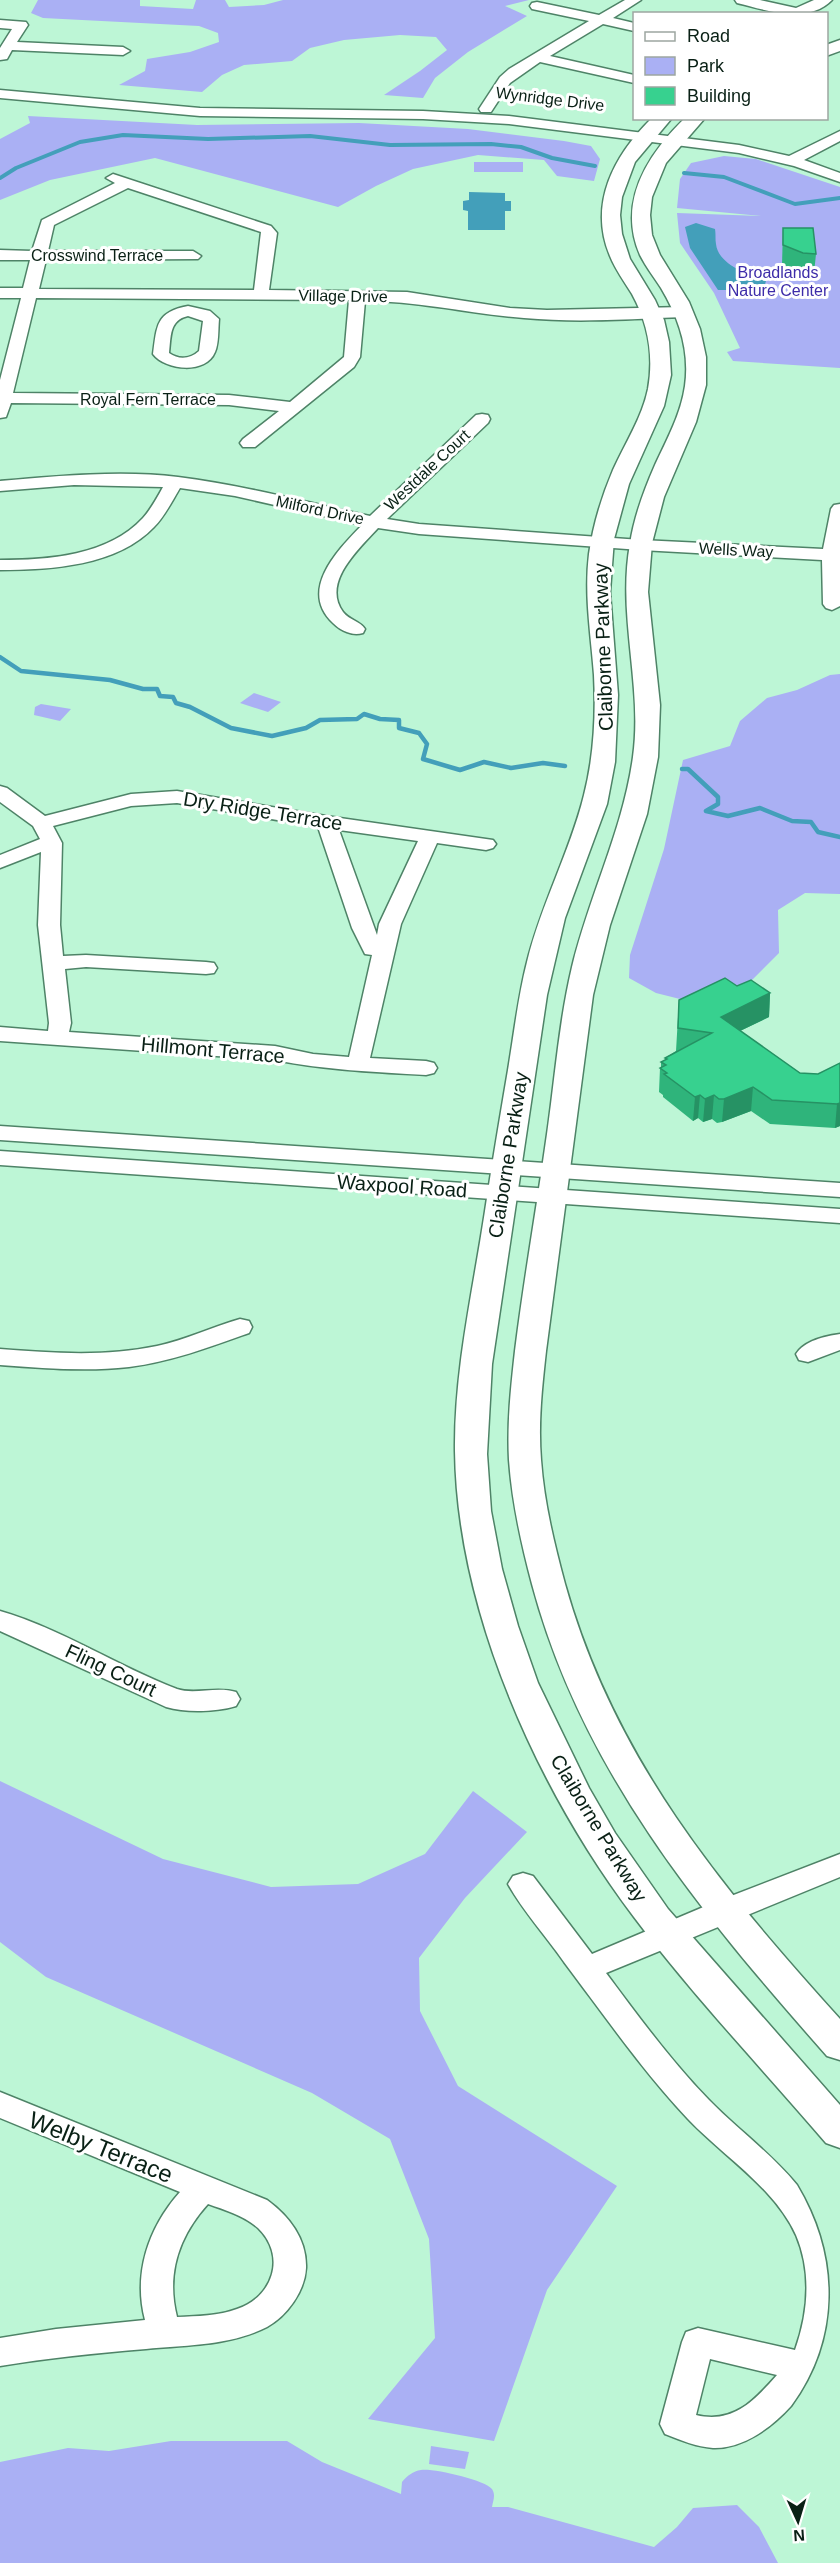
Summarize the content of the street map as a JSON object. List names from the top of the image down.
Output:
{
  "streets": {
    "main road": ["Claiborne Parkway"],
    "street": [
      "Wynridge Drive",
      "Crosswind Terrace",
      "Village Drive",
      "Royal Fern Terrace",
      "Westdale Court",
      "Milford Drive",
      "Wells Way",
      "Dry Ridge Terrace",
      "Hillmont Terrace",
      "Waxpool Road",
      "Fling Court",
      "Welby Terrace"
    ]
  },
  "crossings": [
    ["Wynridge Drive", "Claiborne Parkway"],
    ["Village Drive", "Claiborne Parkway"],
    ["Westdale Court", "Milford Drive"],
    ["Milford Drive", "Wells Way"],
    ["Milford Drive", "Claiborne Parkway"],
    ["Wells Way", "Claiborne Parkway"],
    ["Claiborne Parkway", "Waxpool Road"]
  ],
  "parks": ["Broadlands Nature Center"],
  "legend": ["Road", "Park", "Building"],
  "north": "bottom"
}
